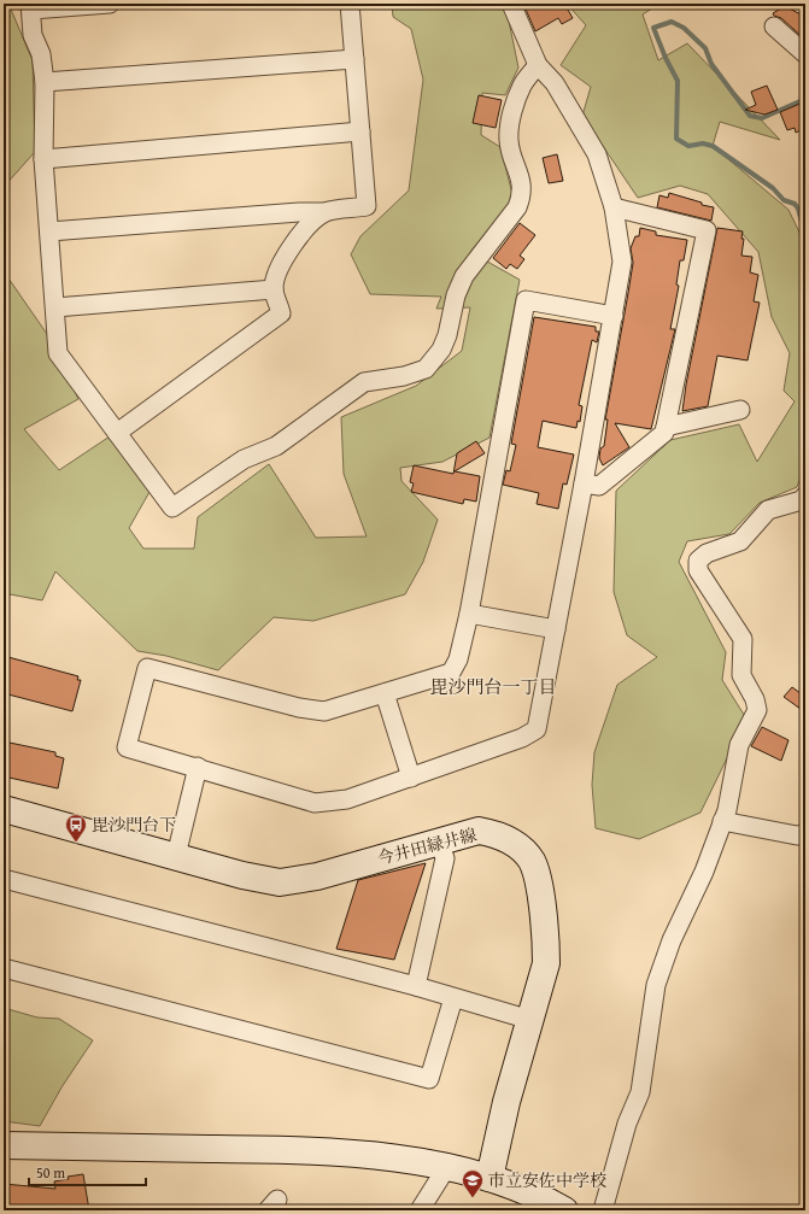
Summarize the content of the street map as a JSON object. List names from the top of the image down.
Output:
{
  "streets": {
    "main road": ["今井田緑井線"]
  },
  "districts": ["毘沙門台一丁目"],
  "places": {
    "bus stop": ["毘沙門台下"],
    "school or university": ["市立安佐中学校"]
  },
  "scale_bar": "50 m"
}
